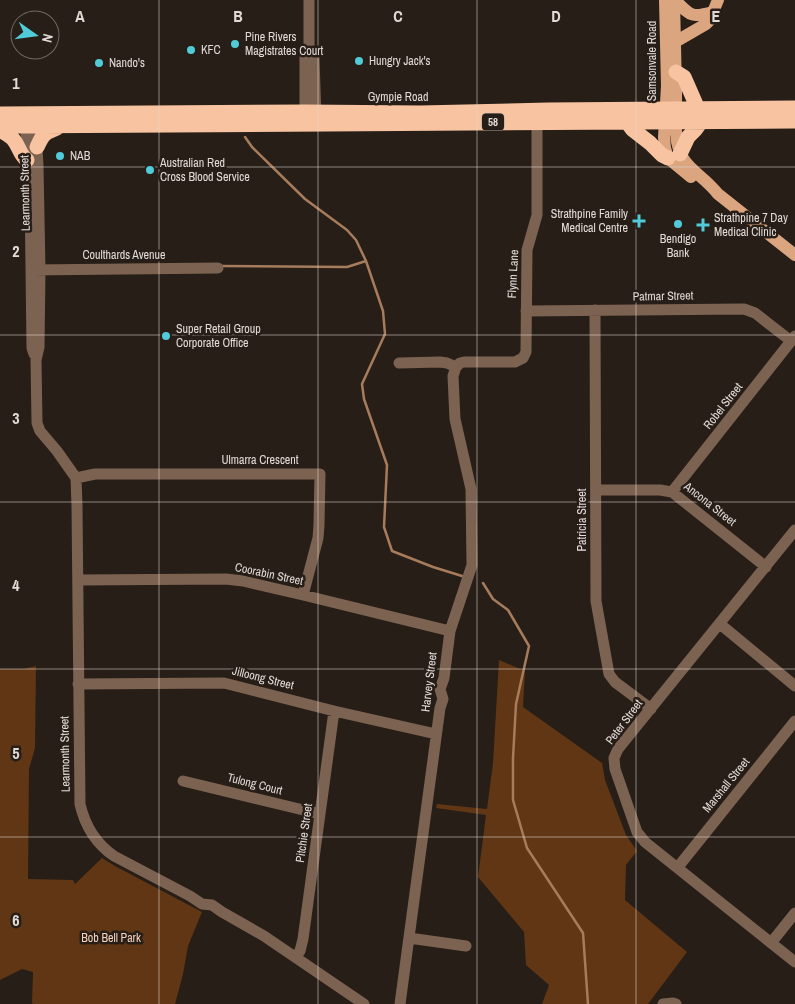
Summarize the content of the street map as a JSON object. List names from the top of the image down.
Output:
{
  "streets": {
    "highway": ["Gympie Road", "58"],
    "main road": ["Samsonvale Road"],
    "street": [
      "Learmonth Street",
      "Coulthards Avenue",
      "Flynn Lane",
      "Patmar Street",
      "Robel Street",
      "Ulmarra Crescent",
      "Ancona Street",
      "Patricia Street",
      "Coorabin Street",
      "Jilloong Street",
      "Harvey Street",
      "Peter Street",
      "Tulong Court",
      "Marshall Street",
      "Pitchie Street"
    ]
  },
  "crossings": [
    ["Samsonvale Road", "Gympie Road"],
    ["Gympie Road", "Learmonth Street"],
    ["Gympie Road", "Flynn Lane"],
    ["Learmonth Street", "Coulthards Avenue"],
    ["Learmonth Street", "Ulmarra Crescent"],
    ["Learmonth Street", "Coorabin Street"],
    ["Learmonth Street", "Jilloong Street"],
    ["Learmonth Street", "Pitchie Street"],
    ["Flynn Lane", "Patmar Street"],
    ["Flynn Lane", "Harvey Street"],
    ["Patmar Street", "Robel Street"],
    ["Patmar Street", "Patricia Street"],
    ["Robel Street", "Ancona Street"],
    ["Ulmarra Crescent", "Coorabin Street"],
    ["Ancona Street", "Patricia Street"],
    ["Ancona Street", "Peter Street"],
    ["Patricia Street", "Peter Street"],
    ["Coorabin Street", "Harvey Street"],
    ["Jilloong Street", "Harvey Street"],
    ["Jilloong Street", "Pitchie Street"],
    ["Peter Street", "Marshall Street"],
    ["Tulong Court", "Pitchie Street"]
  ],
  "parks": ["Bob Bell Park"],
  "places": {
    "other": [
      "Pine Rivers Magistrates Court",
      "KFC",
      "Hungry Jack's",
      "Nando's",
      "NAB",
      "Australian Red Cross Blood Service",
      "Bendigo Bank",
      "Super Retail Group Corporate Office"
    ],
    "health": ["Strathpine Family Medical Centre", "Strathpine 7 Day Medical Clinic"]
  },
  "north": "right",
  "grid": {
    "columns": [
      "A",
      "B",
      "C",
      "D",
      "E"
    ],
    "rows": [
      "1",
      "2",
      "3",
      "4",
      "5",
      "6"
    ]
  }
}
